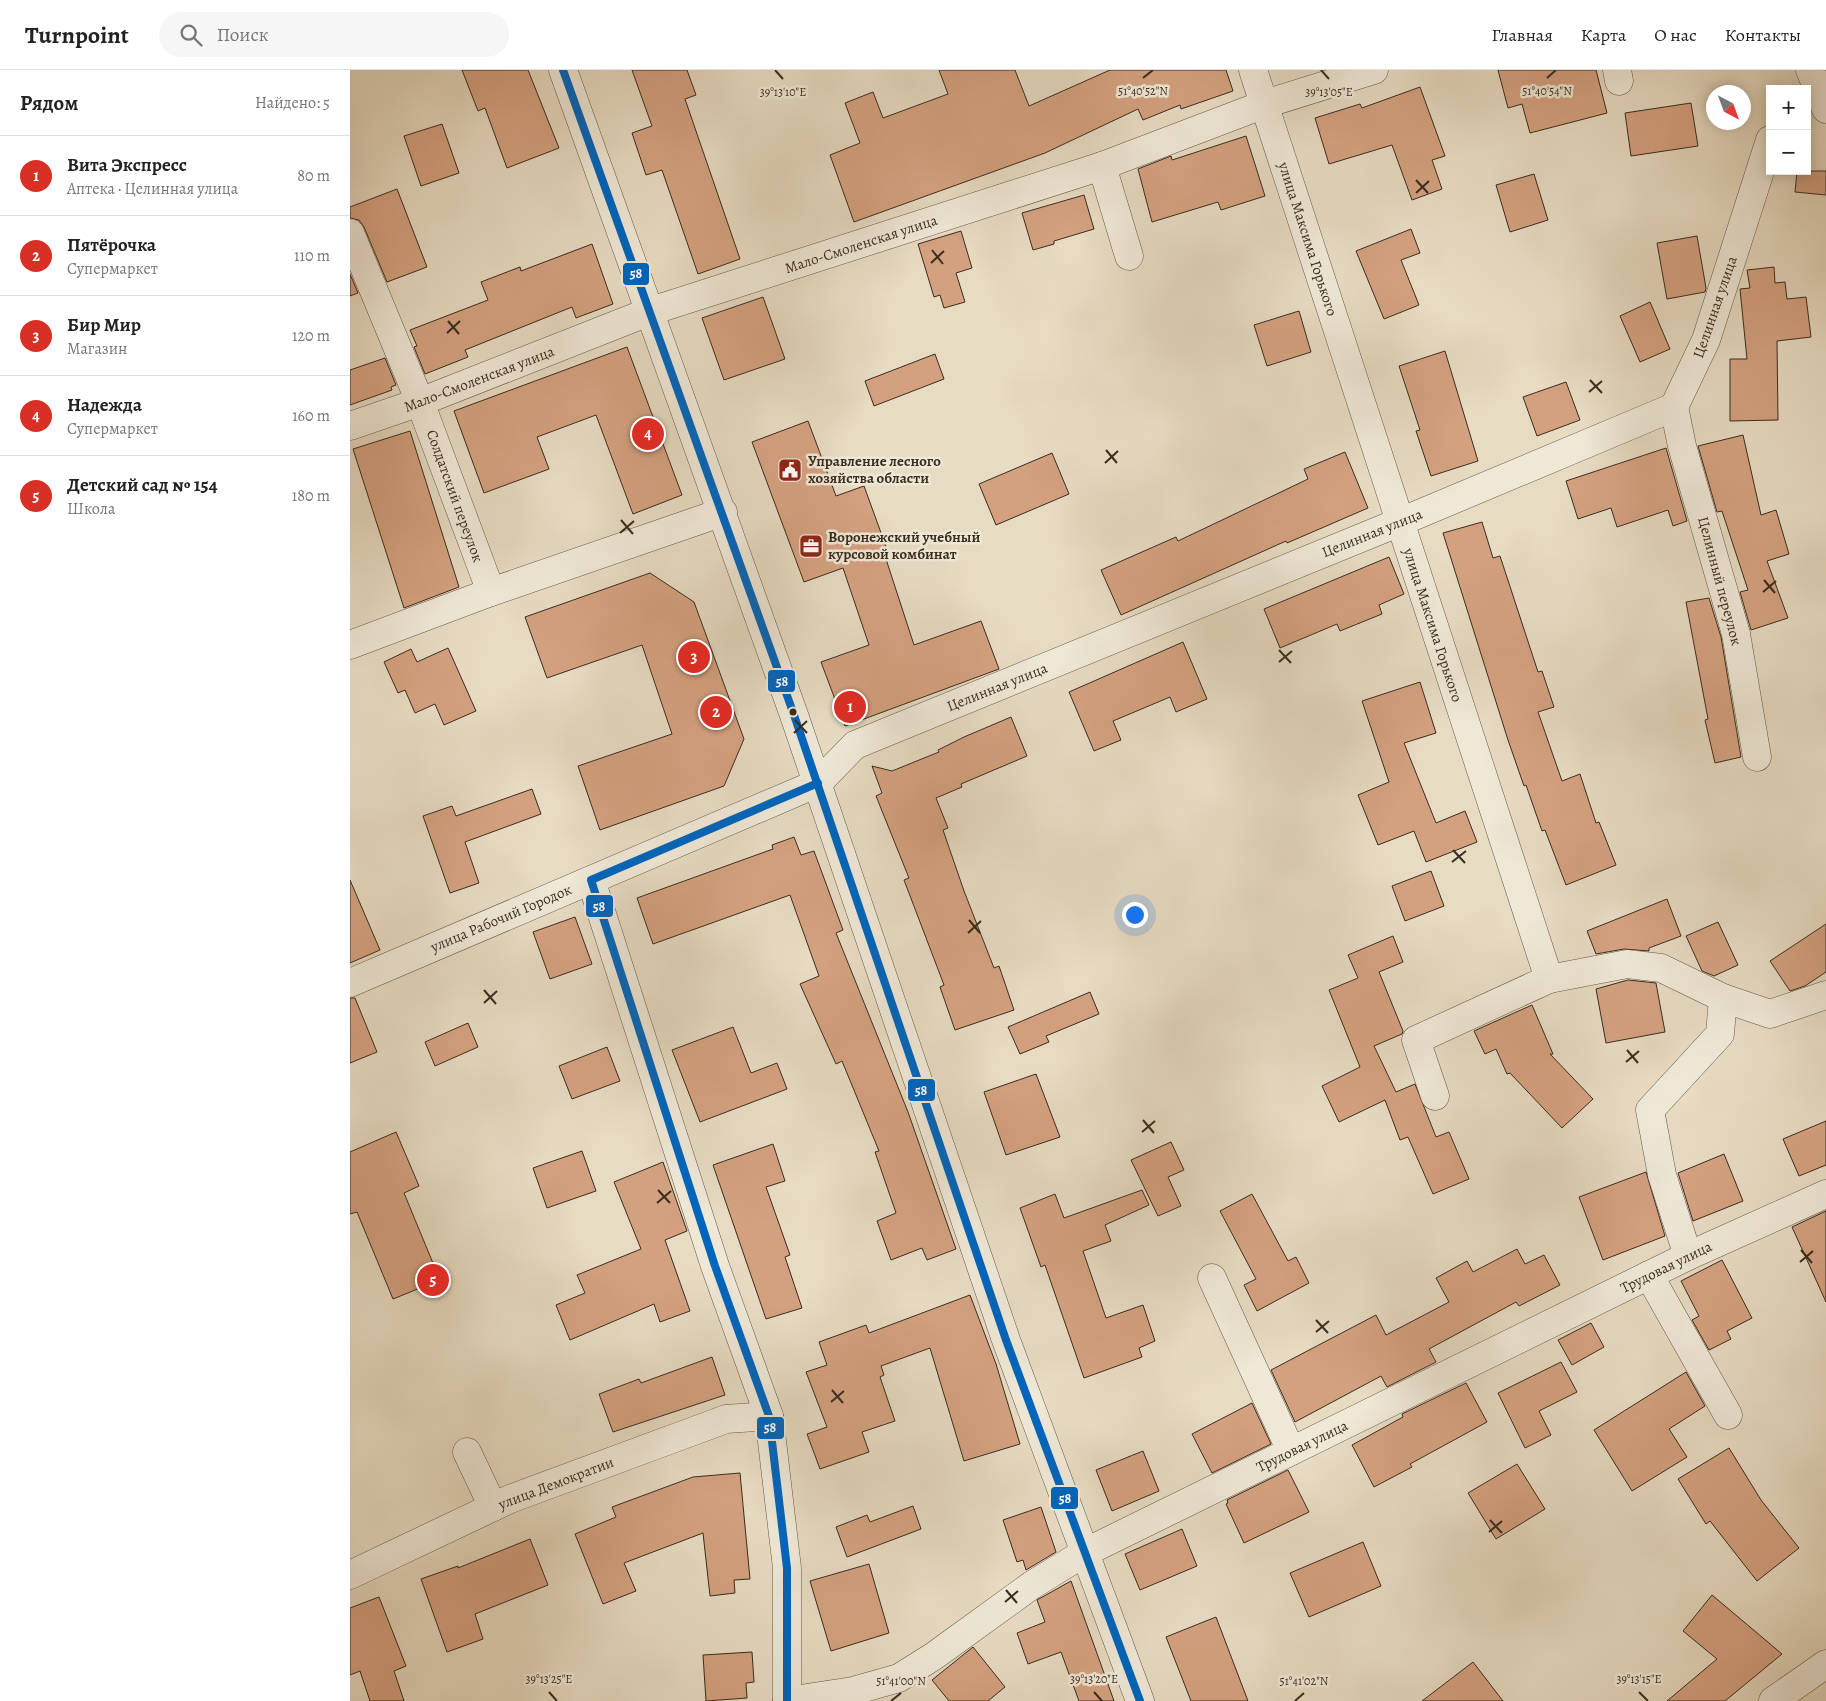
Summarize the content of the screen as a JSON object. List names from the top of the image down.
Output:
{
  "streets": {
    "street": [
      "улица Максима Горького",
      "Мало-Смоленская улица",
      "Целинная улица",
      "Солдатский переулок",
      "Целинный переулок",
      "улица Рабочий Городок",
      "Трудовая улица",
      "улица Демократии"
    ]
  },
  "crossings": [
    ["улица Максима Горького", "Мало-Смоленская улица"],
    ["улица Максима Горького", "Целинная улица"],
    ["Мало-Смоленская улица", "Солдатский переулок"],
    ["Целинная улица", "Целинный переулок"],
    ["Целинная улица", "улица Рабочий Городок"]
  ],
  "places": {
    "public building": ["Управление лесного хозяйства области"],
    "office": ["Воронежский учебный курсовой комбинат"]
  },
  "lines": ["transit line 58"],
  "north": "bottom right",
  "page": {
    "header": "Turnpoint",
    "search": "Поиск",
    "nav": [
      "Главная",
      "Карта",
      "О нас",
      "Контакты"
    ],
    "heading": ["Рядом", "Найдено: 5"],
    "map_buttons": ["+", "−"],
    "list": [
      {
        "mark": "1",
        "name": "Вита Экспресс",
        "note": "Аптека · Целинная улица",
        "value": "80 m"
      },
      {
        "mark": "2",
        "name": "Пятёрочка",
        "note": "Супермаркет",
        "value": "110 m"
      },
      {
        "mark": "3",
        "name": "Бир Мир",
        "note": "Магазин",
        "value": "120 m"
      },
      {
        "mark": "4",
        "name": "Надежда",
        "note": "Супермаркет",
        "value": "160 m"
      },
      {
        "mark": "5",
        "name": "Детский сад № 154",
        "note": "Школа",
        "value": "180 m"
      }
    ],
    "pins": [
      "4",
      "3",
      "1",
      "2",
      "5"
    ]
  },
  "coordinates": [
    "51°40'52\"N",
    "51°40'54\"N",
    "39°13'10\"E",
    "39°13'05\"E",
    "39°13'25\"E",
    "39°13'20\"E",
    "39°13'15\"E",
    "51°41'00\"N",
    "51°41'02\"N"
  ]
}
